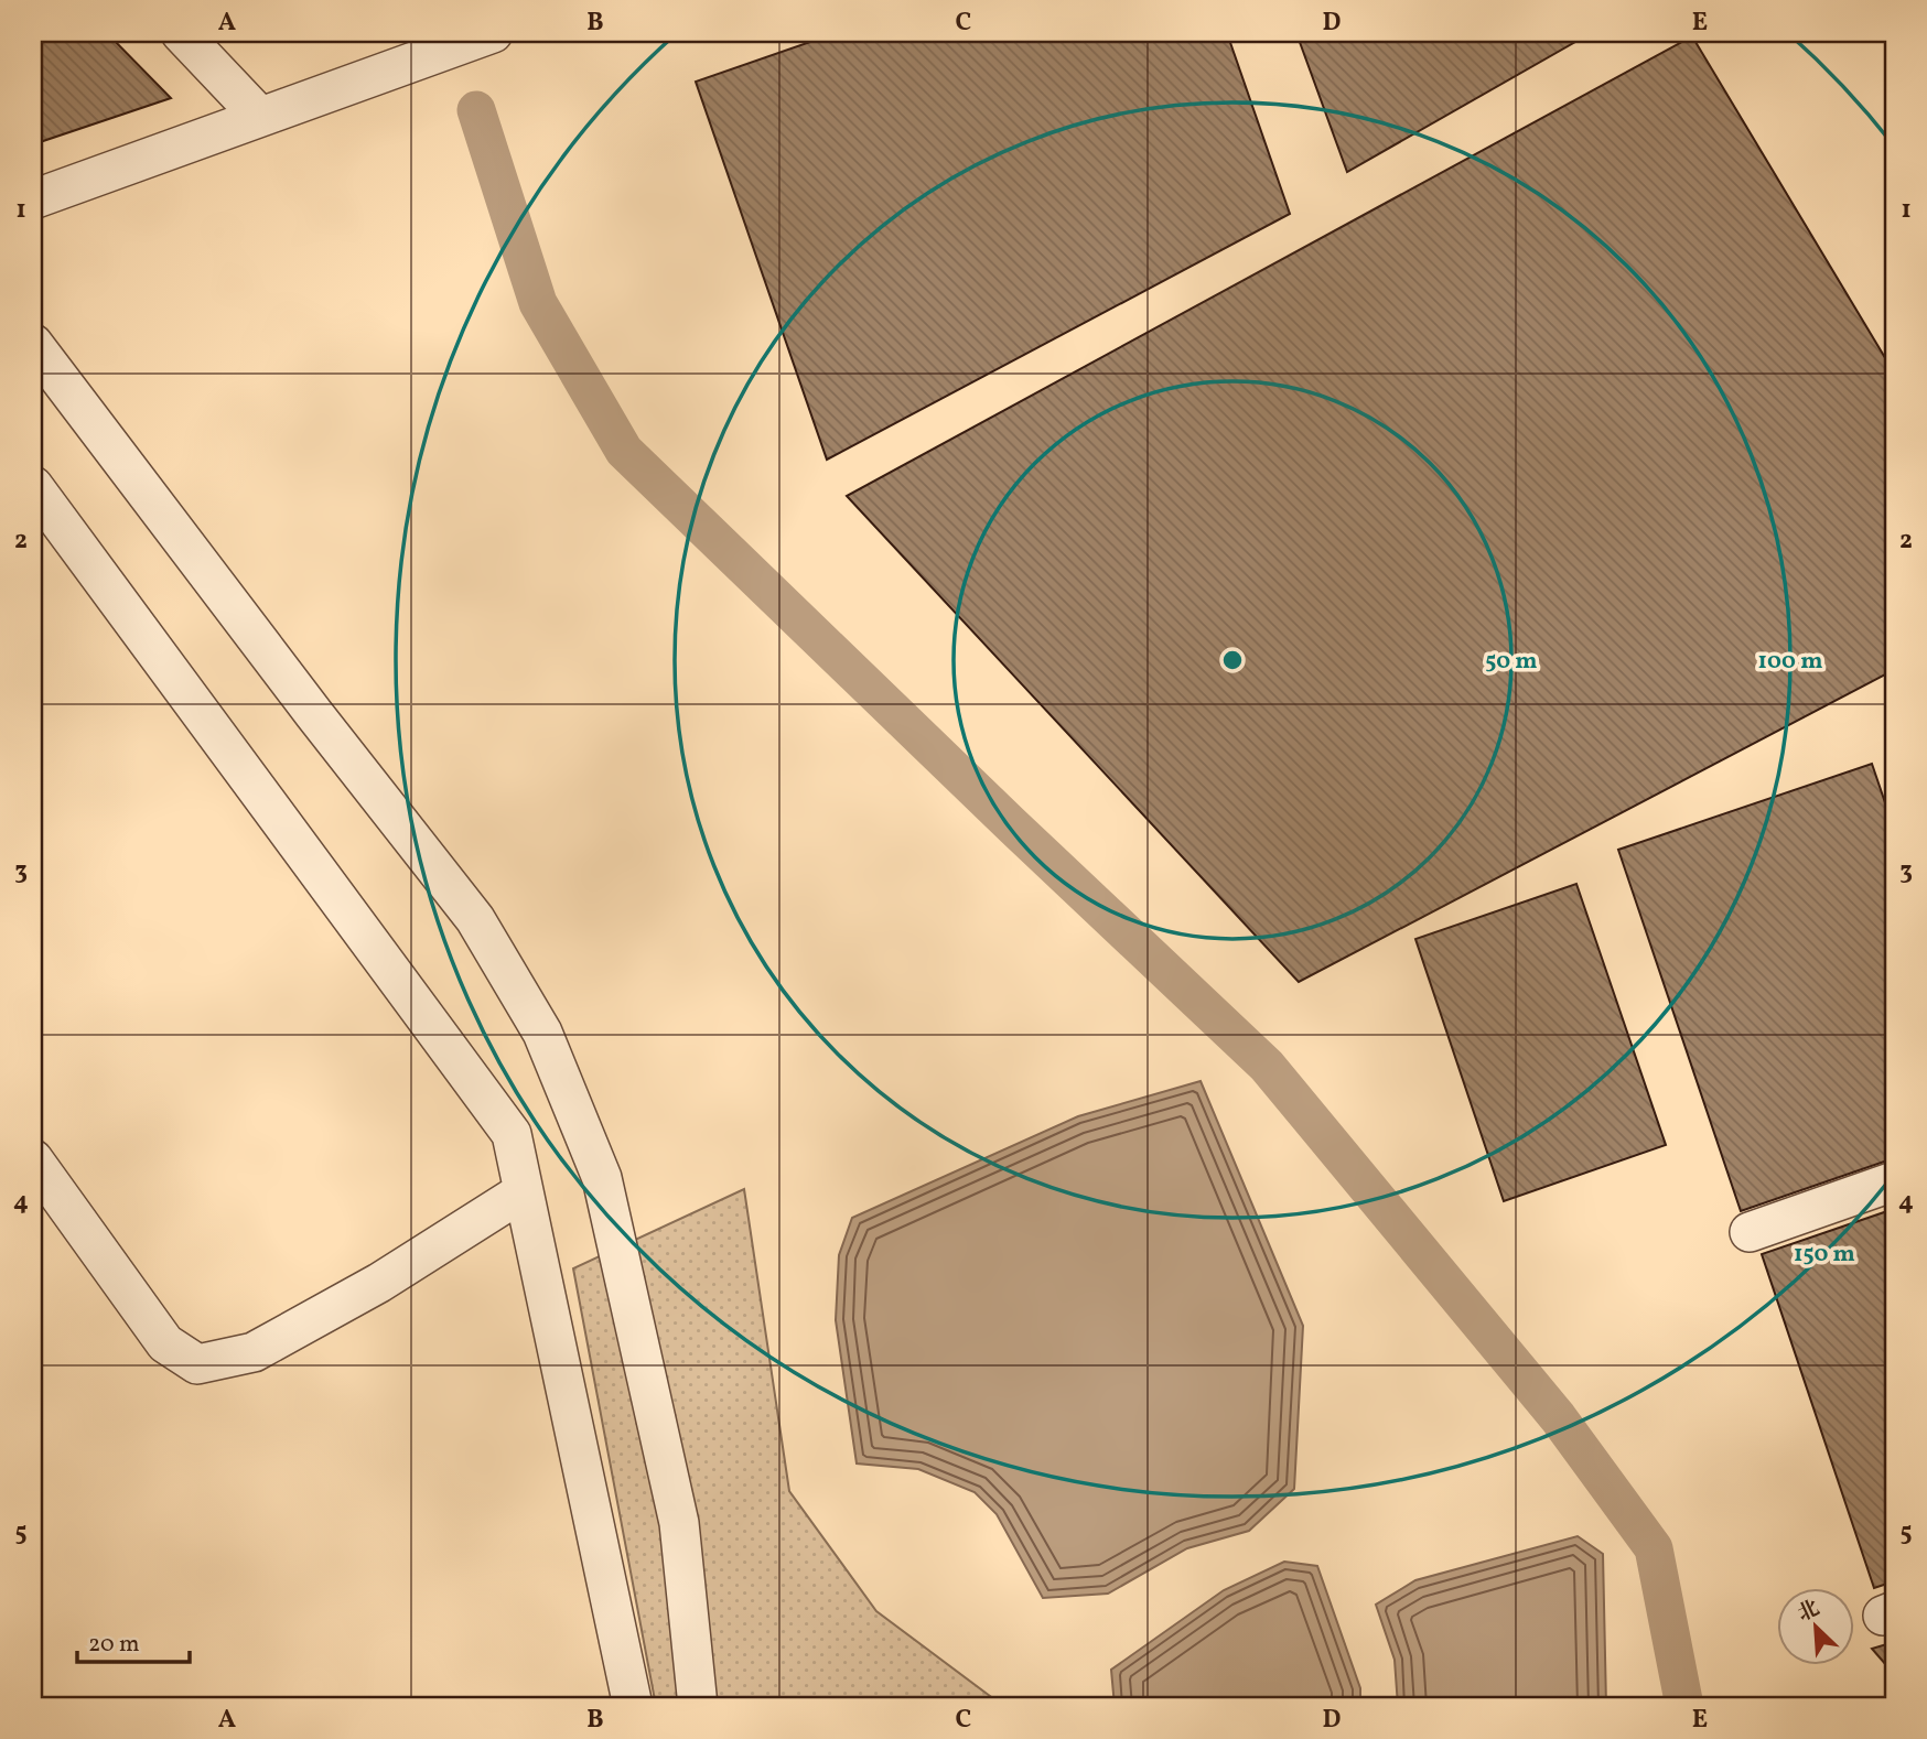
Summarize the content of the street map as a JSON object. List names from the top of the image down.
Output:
{
  "scale_bar": "20 m",
  "north": "top left",
  "grid": {
    "columns": [
      "A",
      "B",
      "C",
      "D",
      "E"
    ],
    "rows": [
      "1",
      "2",
      "3",
      "4",
      "5"
    ]
  },
  "rings": ["50 m", "100 m", "150 m"]
}
